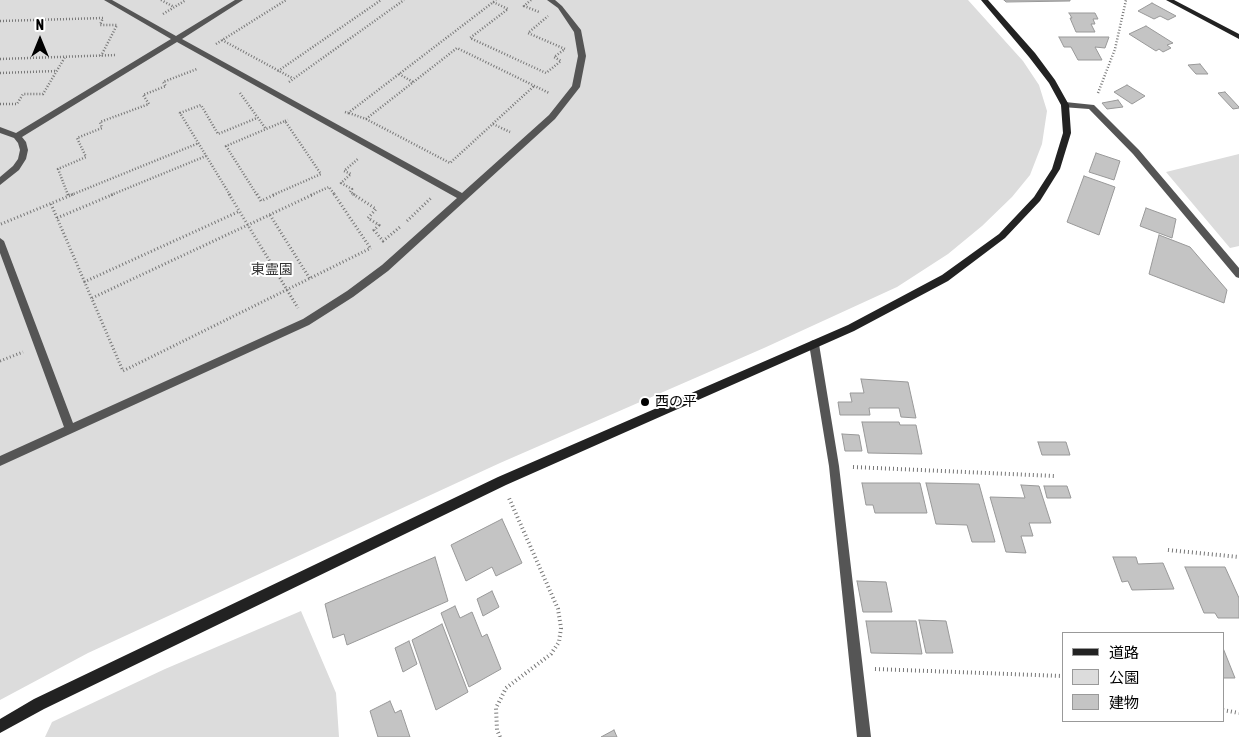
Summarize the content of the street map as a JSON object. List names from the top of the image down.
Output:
{
  "parks": ["東霊園"],
  "places": ["西の平"],
  "legend": ["道路", "公園", "建物"],
  "north": "top"
}
